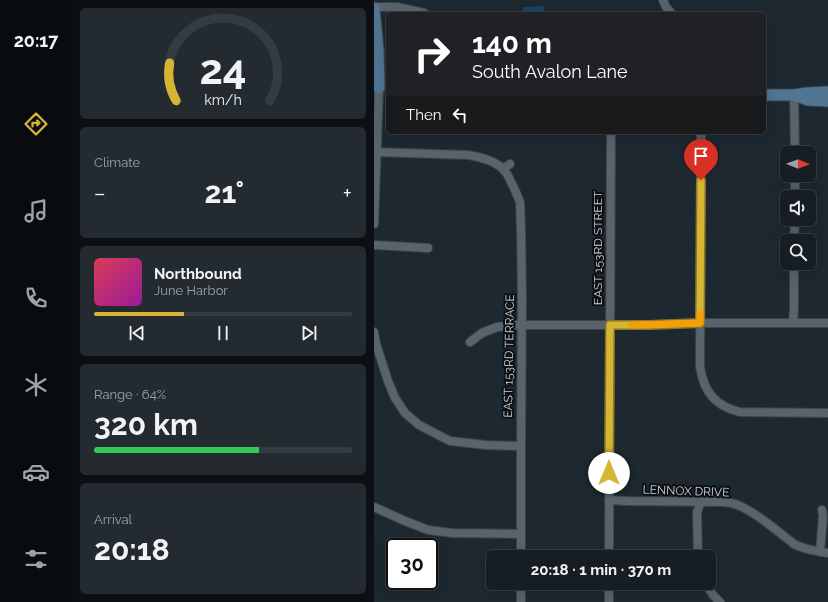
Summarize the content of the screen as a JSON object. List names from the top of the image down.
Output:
{
  "streets": {
    "street": ["EAST 153RD STREET", "EAST 153RD TERRACE", "LENNOX DRIVE"]
  },
  "crossings": [
    ["EAST 153RD STREET", "LENNOX DRIVE"]
  ],
  "north": "right",
  "page": {
    "tabs": "20:17",
    "turn": ["140 m", "South Avalon Lane"],
    "then": "Then",
    "tile": [
      "Climate",
      ["Range · 64%", "320 km"],
      ["Arrival", "20:18"]
    ],
    "heat": ["−", "21°", "+"],
    "song": ["Northbound", "June Harbor"],
    "limit": "30",
    "trip": "20:18 · 1 min · 370 m",
    "gauge": ["24", "km/h"]
  }
}
